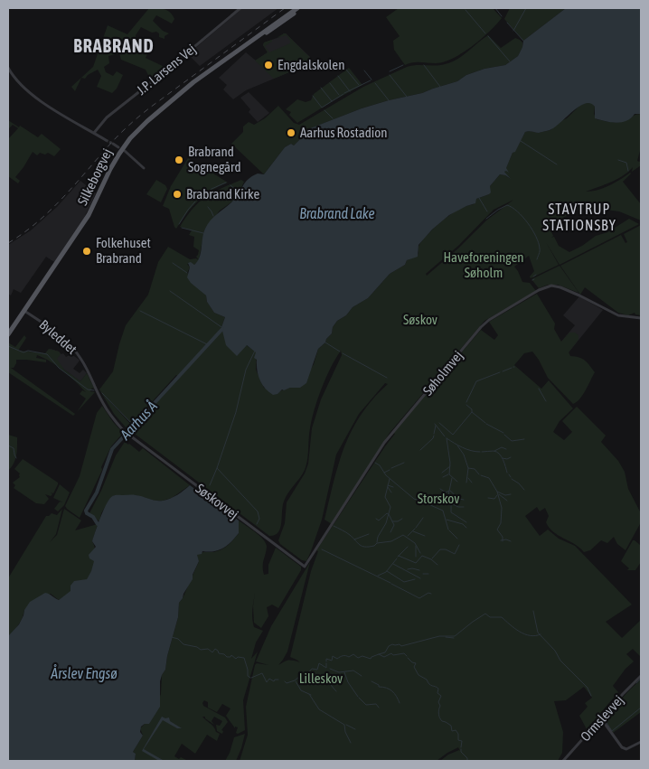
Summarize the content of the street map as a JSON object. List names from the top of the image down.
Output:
{
  "streets": {
    "main road": ["Silkeborgvej"],
    "street": [
      "J.P. Larsens Vej",
      "Byleddet",
      "Søholmvej",
      "Søskovvej",
      "Ormslevvej"
    ]
  },
  "crossings": [
    ["Silkeborgvej", "Byleddet"],
    ["Byleddet", "Søskovvej"],
    ["Søholmvej", "Søskovvej"]
  ],
  "districts": ["BRABRAND", "STAVTRUP STATIONSBY"],
  "water": ["Brabrand Lake", "Aarhus Å", "Årslev Engsø"],
  "parks": [
    "Haveforeningen Søholm",
    "Søskov",
    "Storskov",
    "Lilleskov"
  ],
  "places": [
    "Engdalskolen",
    "Aarhus Rostadion",
    "Brabrand Sognegård",
    "Brabrand Kirke",
    "Folkehuset Brabrand"
  ]
}
